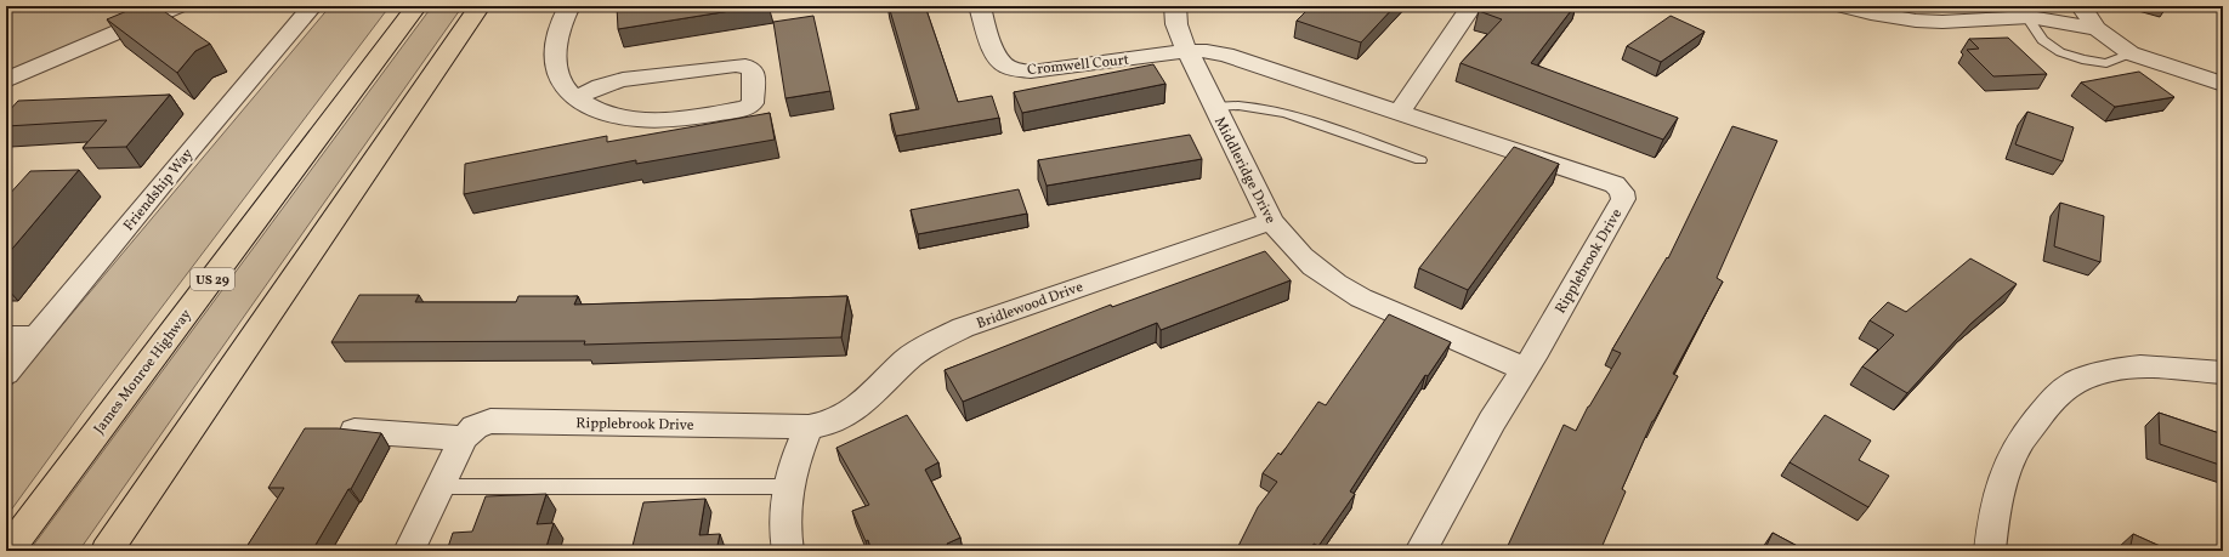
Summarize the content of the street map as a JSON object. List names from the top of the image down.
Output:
{
  "streets": {
    "highway": ["US 29", "James Monroe Highway"],
    "street": [
      "Cromwell Court",
      "Middleridge Drive",
      "Friendship Way",
      "Ripplebrook Drive",
      "Bridlewood Drive"
    ]
  },
  "crossings": [
    ["Cromwell Court", "Middleridge Drive"],
    ["Cromwell Court", "Ripplebrook Drive"],
    ["Middleridge Drive", "Ripplebrook Drive"],
    ["Middleridge Drive", "Bridlewood Drive"],
    ["Ripplebrook Drive", "Bridlewood Drive"]
  ]
}
